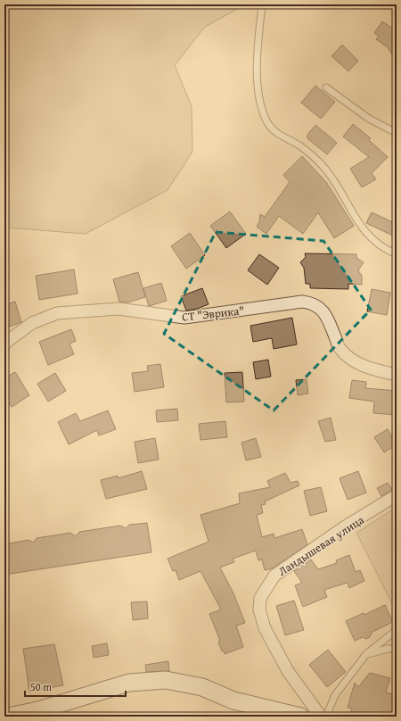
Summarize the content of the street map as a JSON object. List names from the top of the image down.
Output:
{
  "streets": {
    "street": ["СТ \"Эврика\"", "Ландышевая улица"]
  },
  "scale_bar": "50 m"
}
